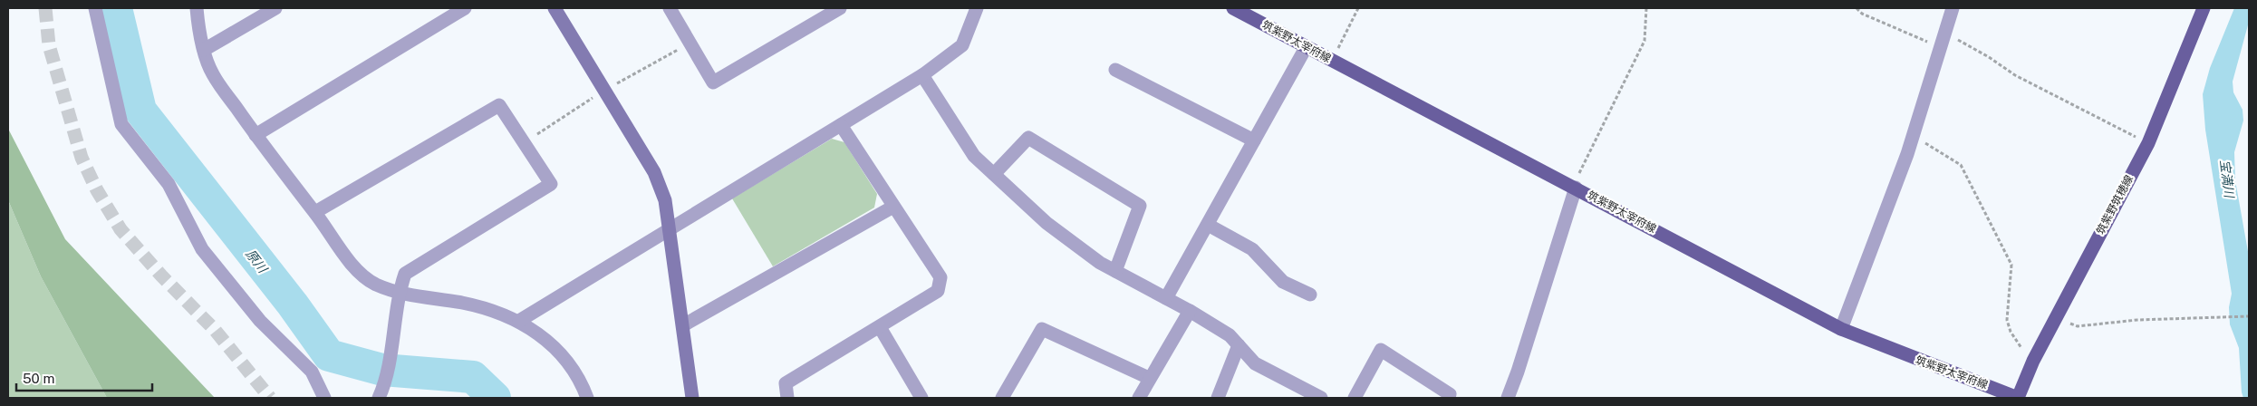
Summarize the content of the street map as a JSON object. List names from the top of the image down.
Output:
{
  "streets": {
    "main road": ["筑紫野太宰府線", "筑紫野筑穂線"]
  },
  "crossings": [
    ["筑紫野太宰府線", "筑紫野筑穂線"]
  ],
  "water": ["宝満川", "原川"],
  "scale_bar": "50 m"
}
